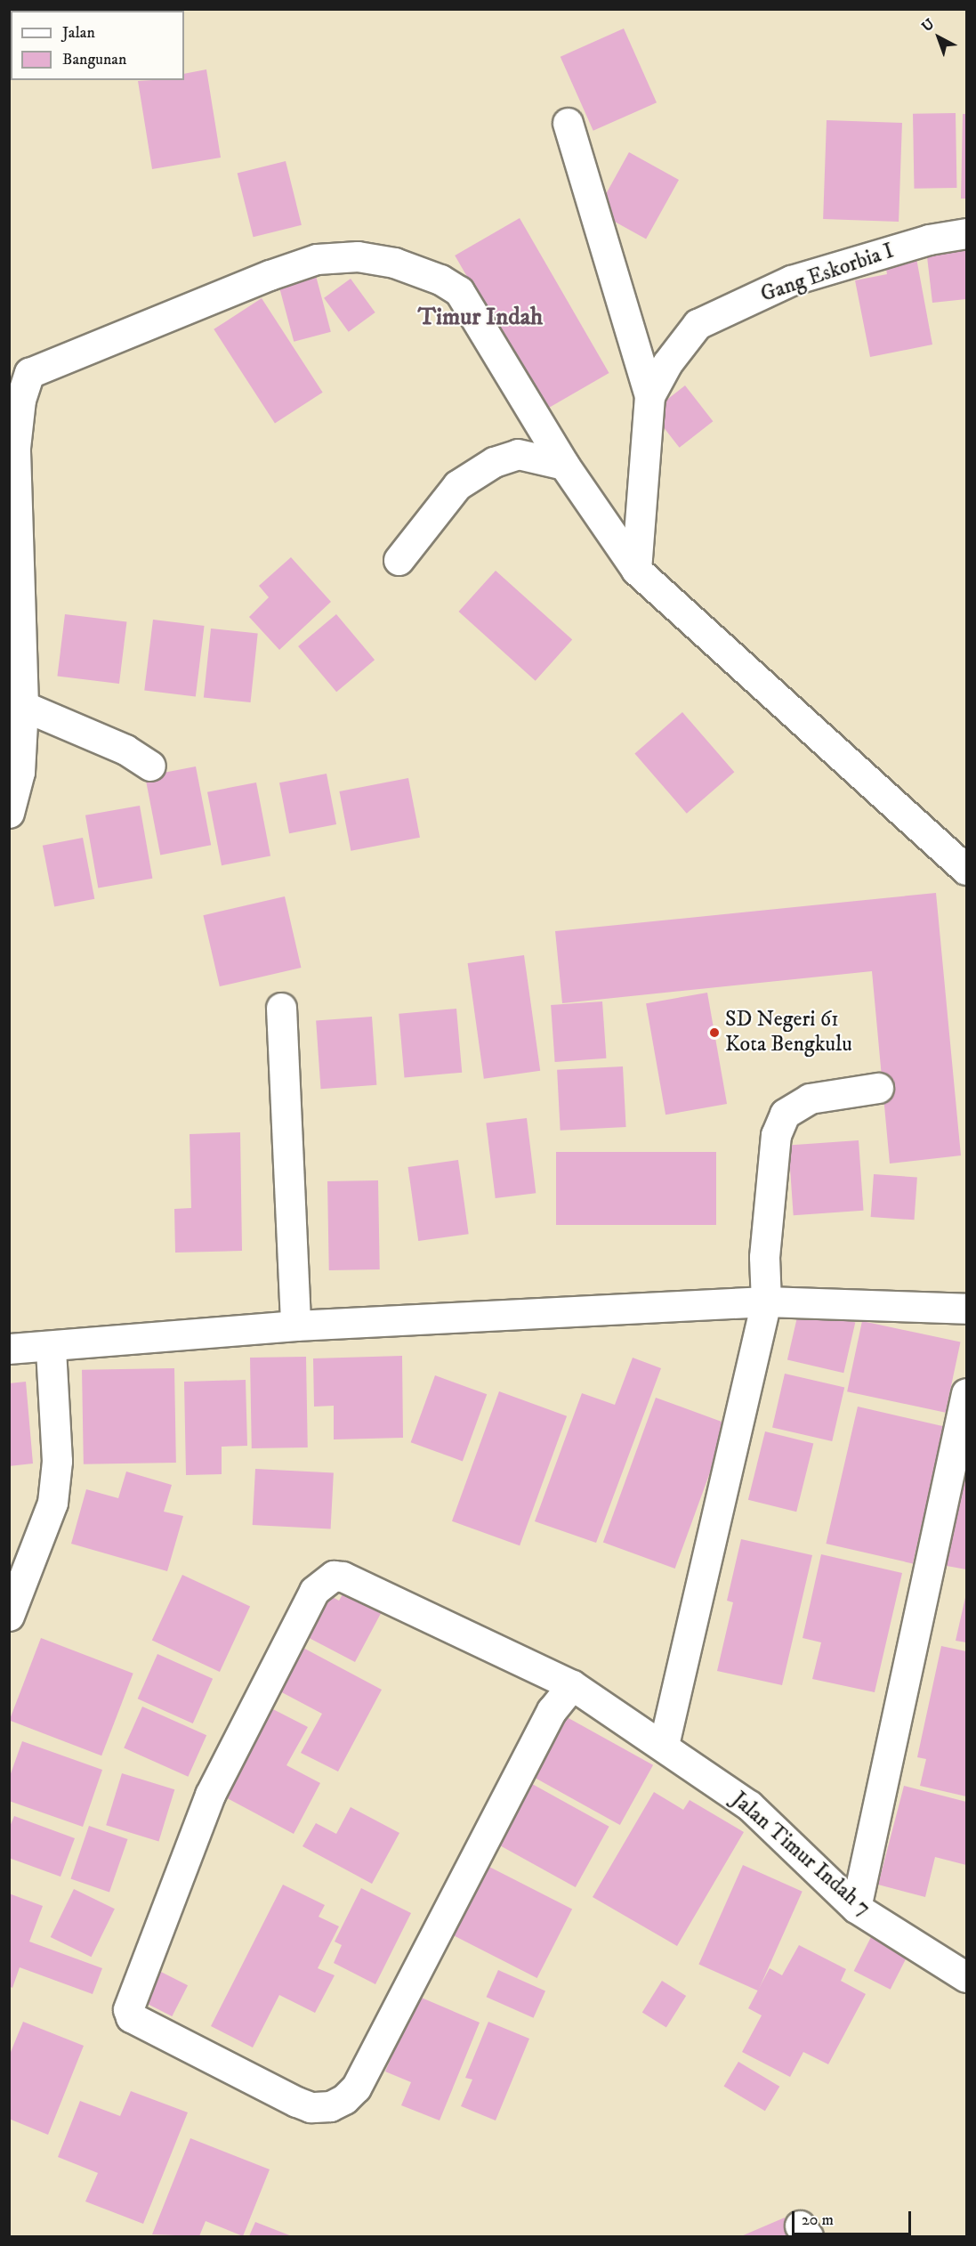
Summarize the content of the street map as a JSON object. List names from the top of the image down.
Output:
{
  "streets": {
    "street": ["Gang Eskorbia I", "Jalan Timur Indah 7"]
  },
  "districts": ["Timur Indah"],
  "places": ["SD Negeri 61 Kota Bengkulu"],
  "legend": ["Jalan", "Bangunan"],
  "scale_bar": "20 m",
  "north": "top left"
}
